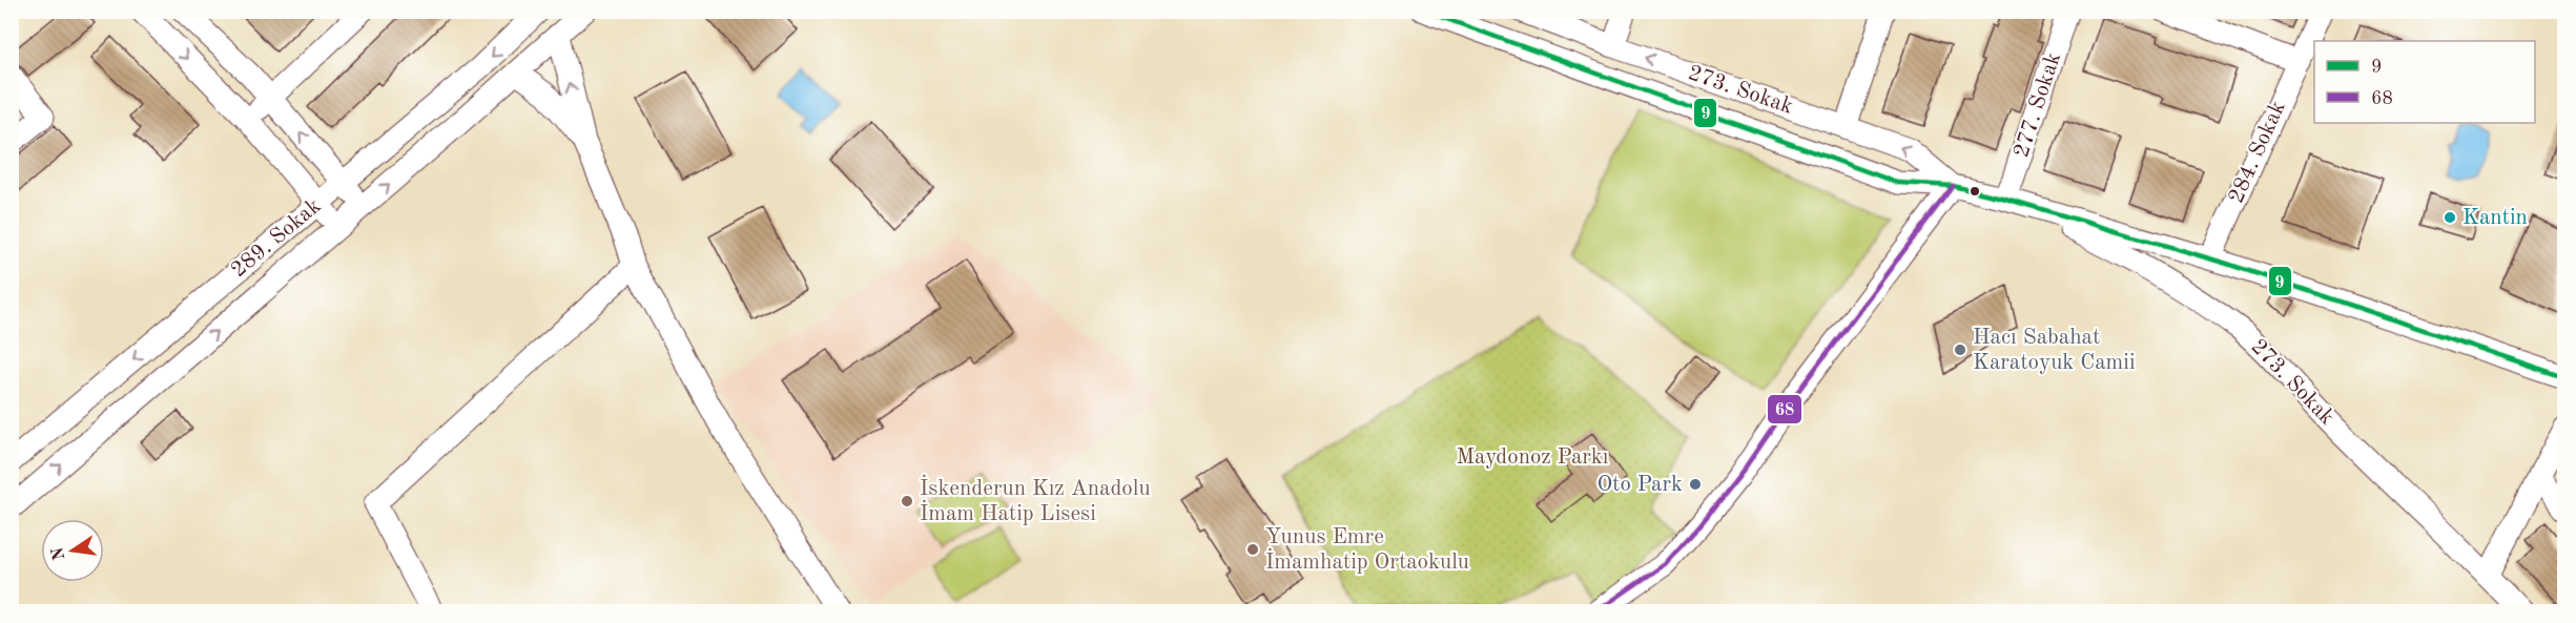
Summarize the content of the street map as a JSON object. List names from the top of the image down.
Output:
{
  "streets": {
    "street": [
      "273. Sokak",
      "277. Sokak",
      "284. Sokak",
      "289. Sokak"
    ]
  },
  "crossings": [
    ["273. Sokak", "277. Sokak"],
    ["273. Sokak", "284. Sokak"]
  ],
  "parks": ["Maydonoz Parkı"],
  "places": [
    "Kantin",
    "Hacı Sabahat Karatoyuk Camii",
    "Oto Park",
    "İskenderun Kız Anadolu İmam Hatip Lisesi",
    "Yunus Emre İmamhatip Ortaokulu"
  ],
  "lines": ["transit line 9", "transit line 68"],
  "legend": ["9", "68"],
  "north": "left"
}
